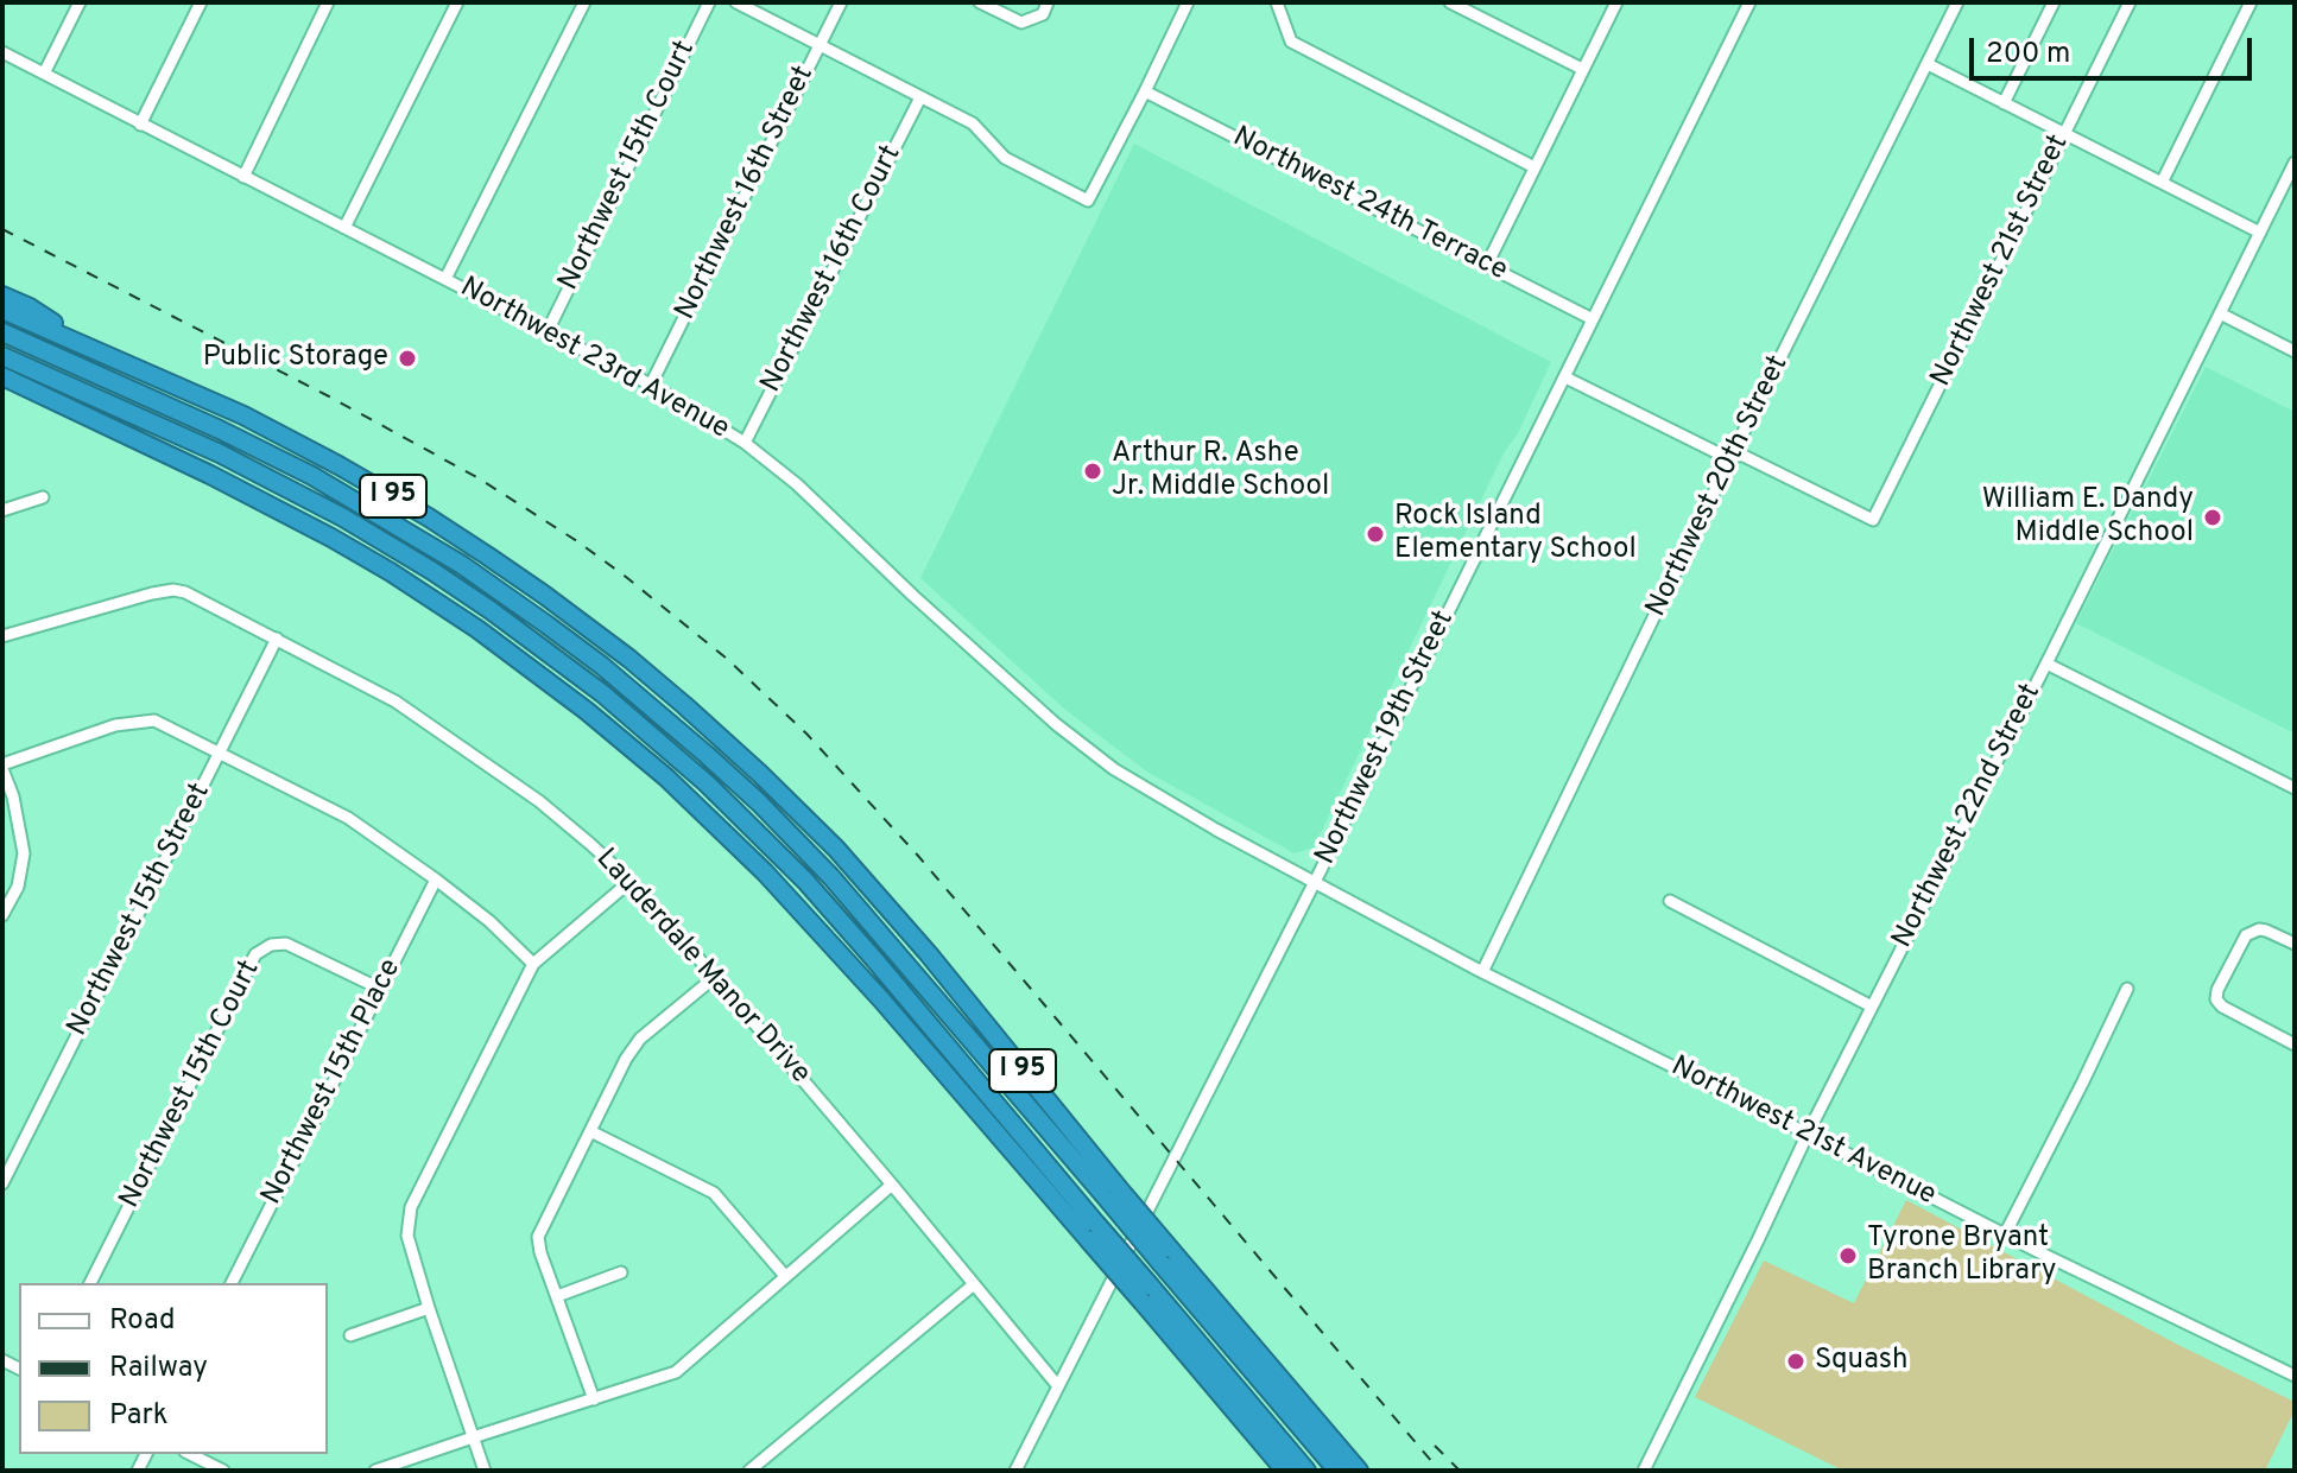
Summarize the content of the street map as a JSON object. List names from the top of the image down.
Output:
{
  "streets": {
    "highway": ["I 95"],
    "street": [
      "Northwest 15th Court",
      "Northwest 16th Street",
      "Northwest 24th Terrace",
      "Northwest 21st Street",
      "Northwest 16th Court",
      "Northwest 23rd Avenue",
      "Northwest 20th Street",
      "Northwest 19th Street",
      "Northwest 22nd Street",
      "Northwest 15th Street",
      "Lauderdale Manor Drive",
      "Northwest 15th Place",
      "Northwest 21st Avenue"
    ]
  },
  "crossings": [
    ["Northwest 15th Court", "Northwest 23rd Avenue"],
    ["Northwest 15th Court", "Northwest 15th Place"],
    ["Northwest 16th Street", "Northwest 23rd Avenue"],
    ["Northwest 24th Terrace", "Northwest 19th Street"],
    ["Northwest 21st Street", "Northwest 20th Street"],
    ["Northwest 16th Court", "Northwest 23rd Avenue"],
    ["Northwest 23rd Avenue", "Northwest 19th Street"],
    ["Northwest 23rd Avenue", "Northwest 21st Avenue"],
    ["Northwest 20th Street", "Northwest 21st Avenue"],
    ["Northwest 19th Street", "Lauderdale Manor Drive"],
    ["Northwest 19th Street", "Northwest 21st Avenue"],
    ["Northwest 22nd Street", "Northwest 21st Avenue"],
    ["Northwest 15th Street", "Lauderdale Manor Drive"]
  ],
  "places": [
    "Public Storage",
    "Arthur R. Ashe Jr. Middle School",
    "William E. Dandy Middle School",
    "Rock Island Elementary School",
    "Tyrone Bryant Branch Library",
    "Squash"
  ],
  "legend": ["Road", "Railway", "Park"],
  "scale_bar": "200 m"
}
